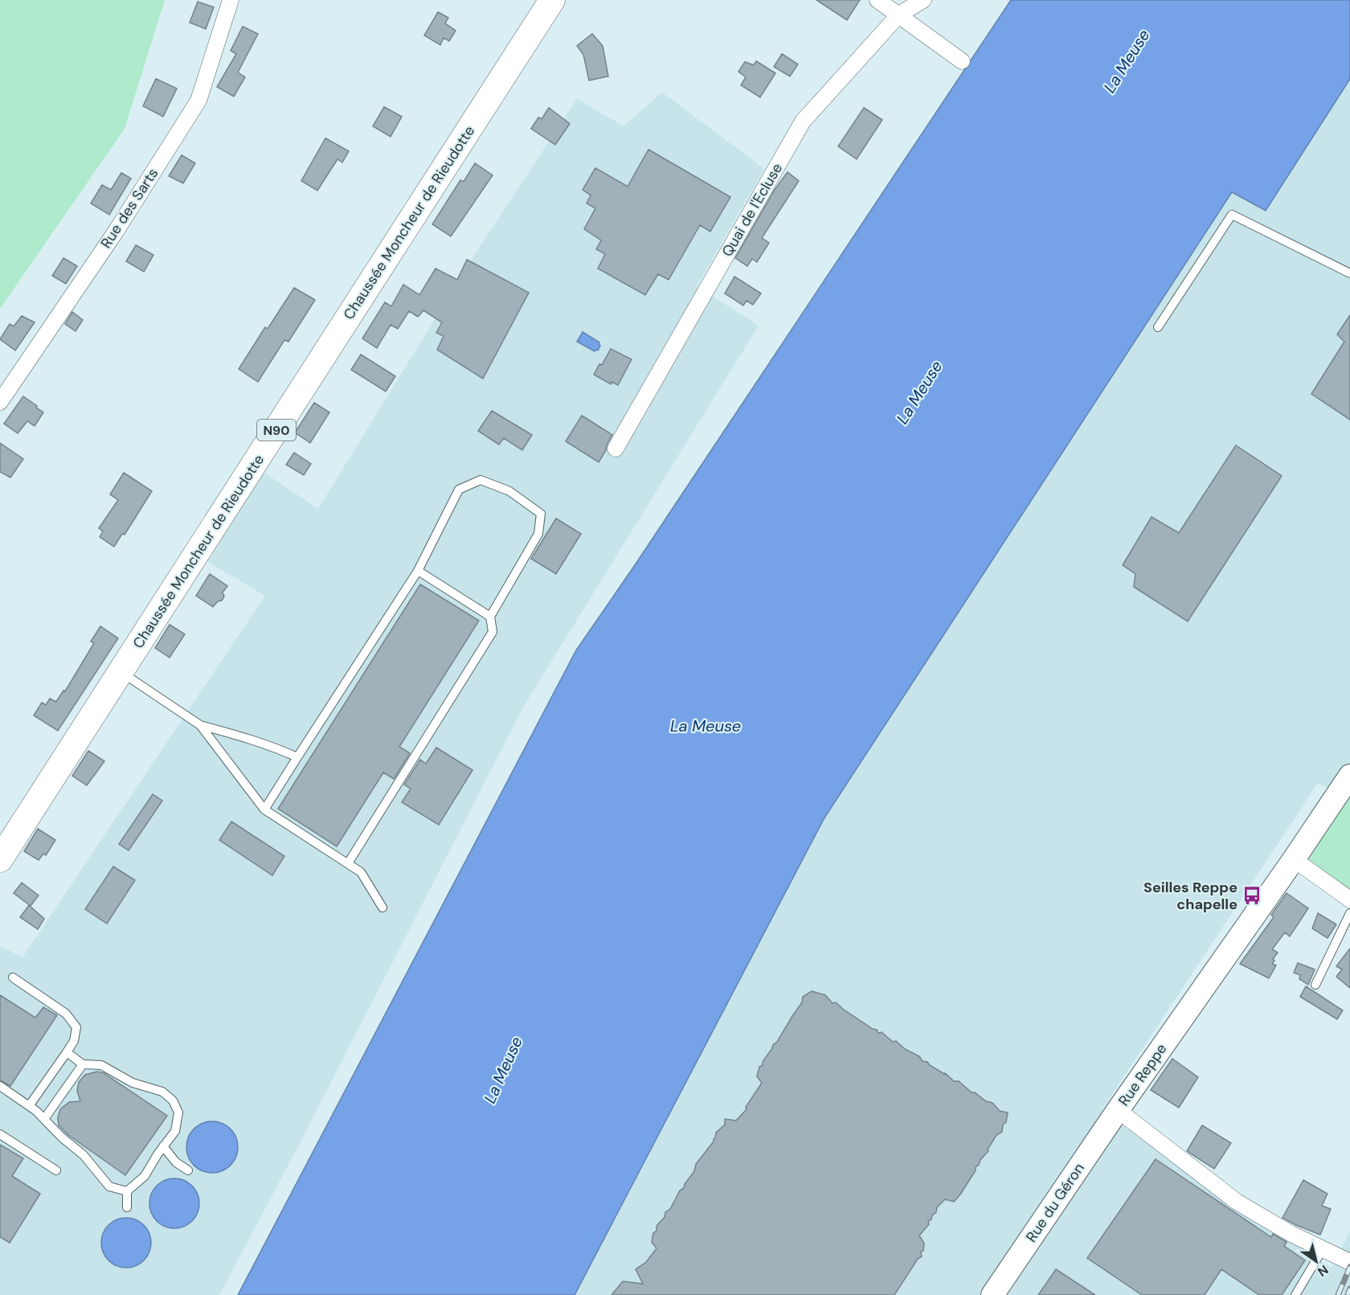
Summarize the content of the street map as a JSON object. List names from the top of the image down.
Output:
{
  "streets": {
    "main road": [
      "Chaussée Moncheur de Rieudotte",
      "N90",
      "Rue Reppe",
      "Rue du Géron"
    ],
    "street": ["Rue des Sarts", "Quai de l'Ecluse"]
  },
  "crossings": [
    ["Rue Reppe", "Rue du Géron"]
  ],
  "water": ["La Meuse"],
  "places": {
    "bus stop": ["Seilles Reppe chapelle"]
  },
  "north": "bottom right"
}
